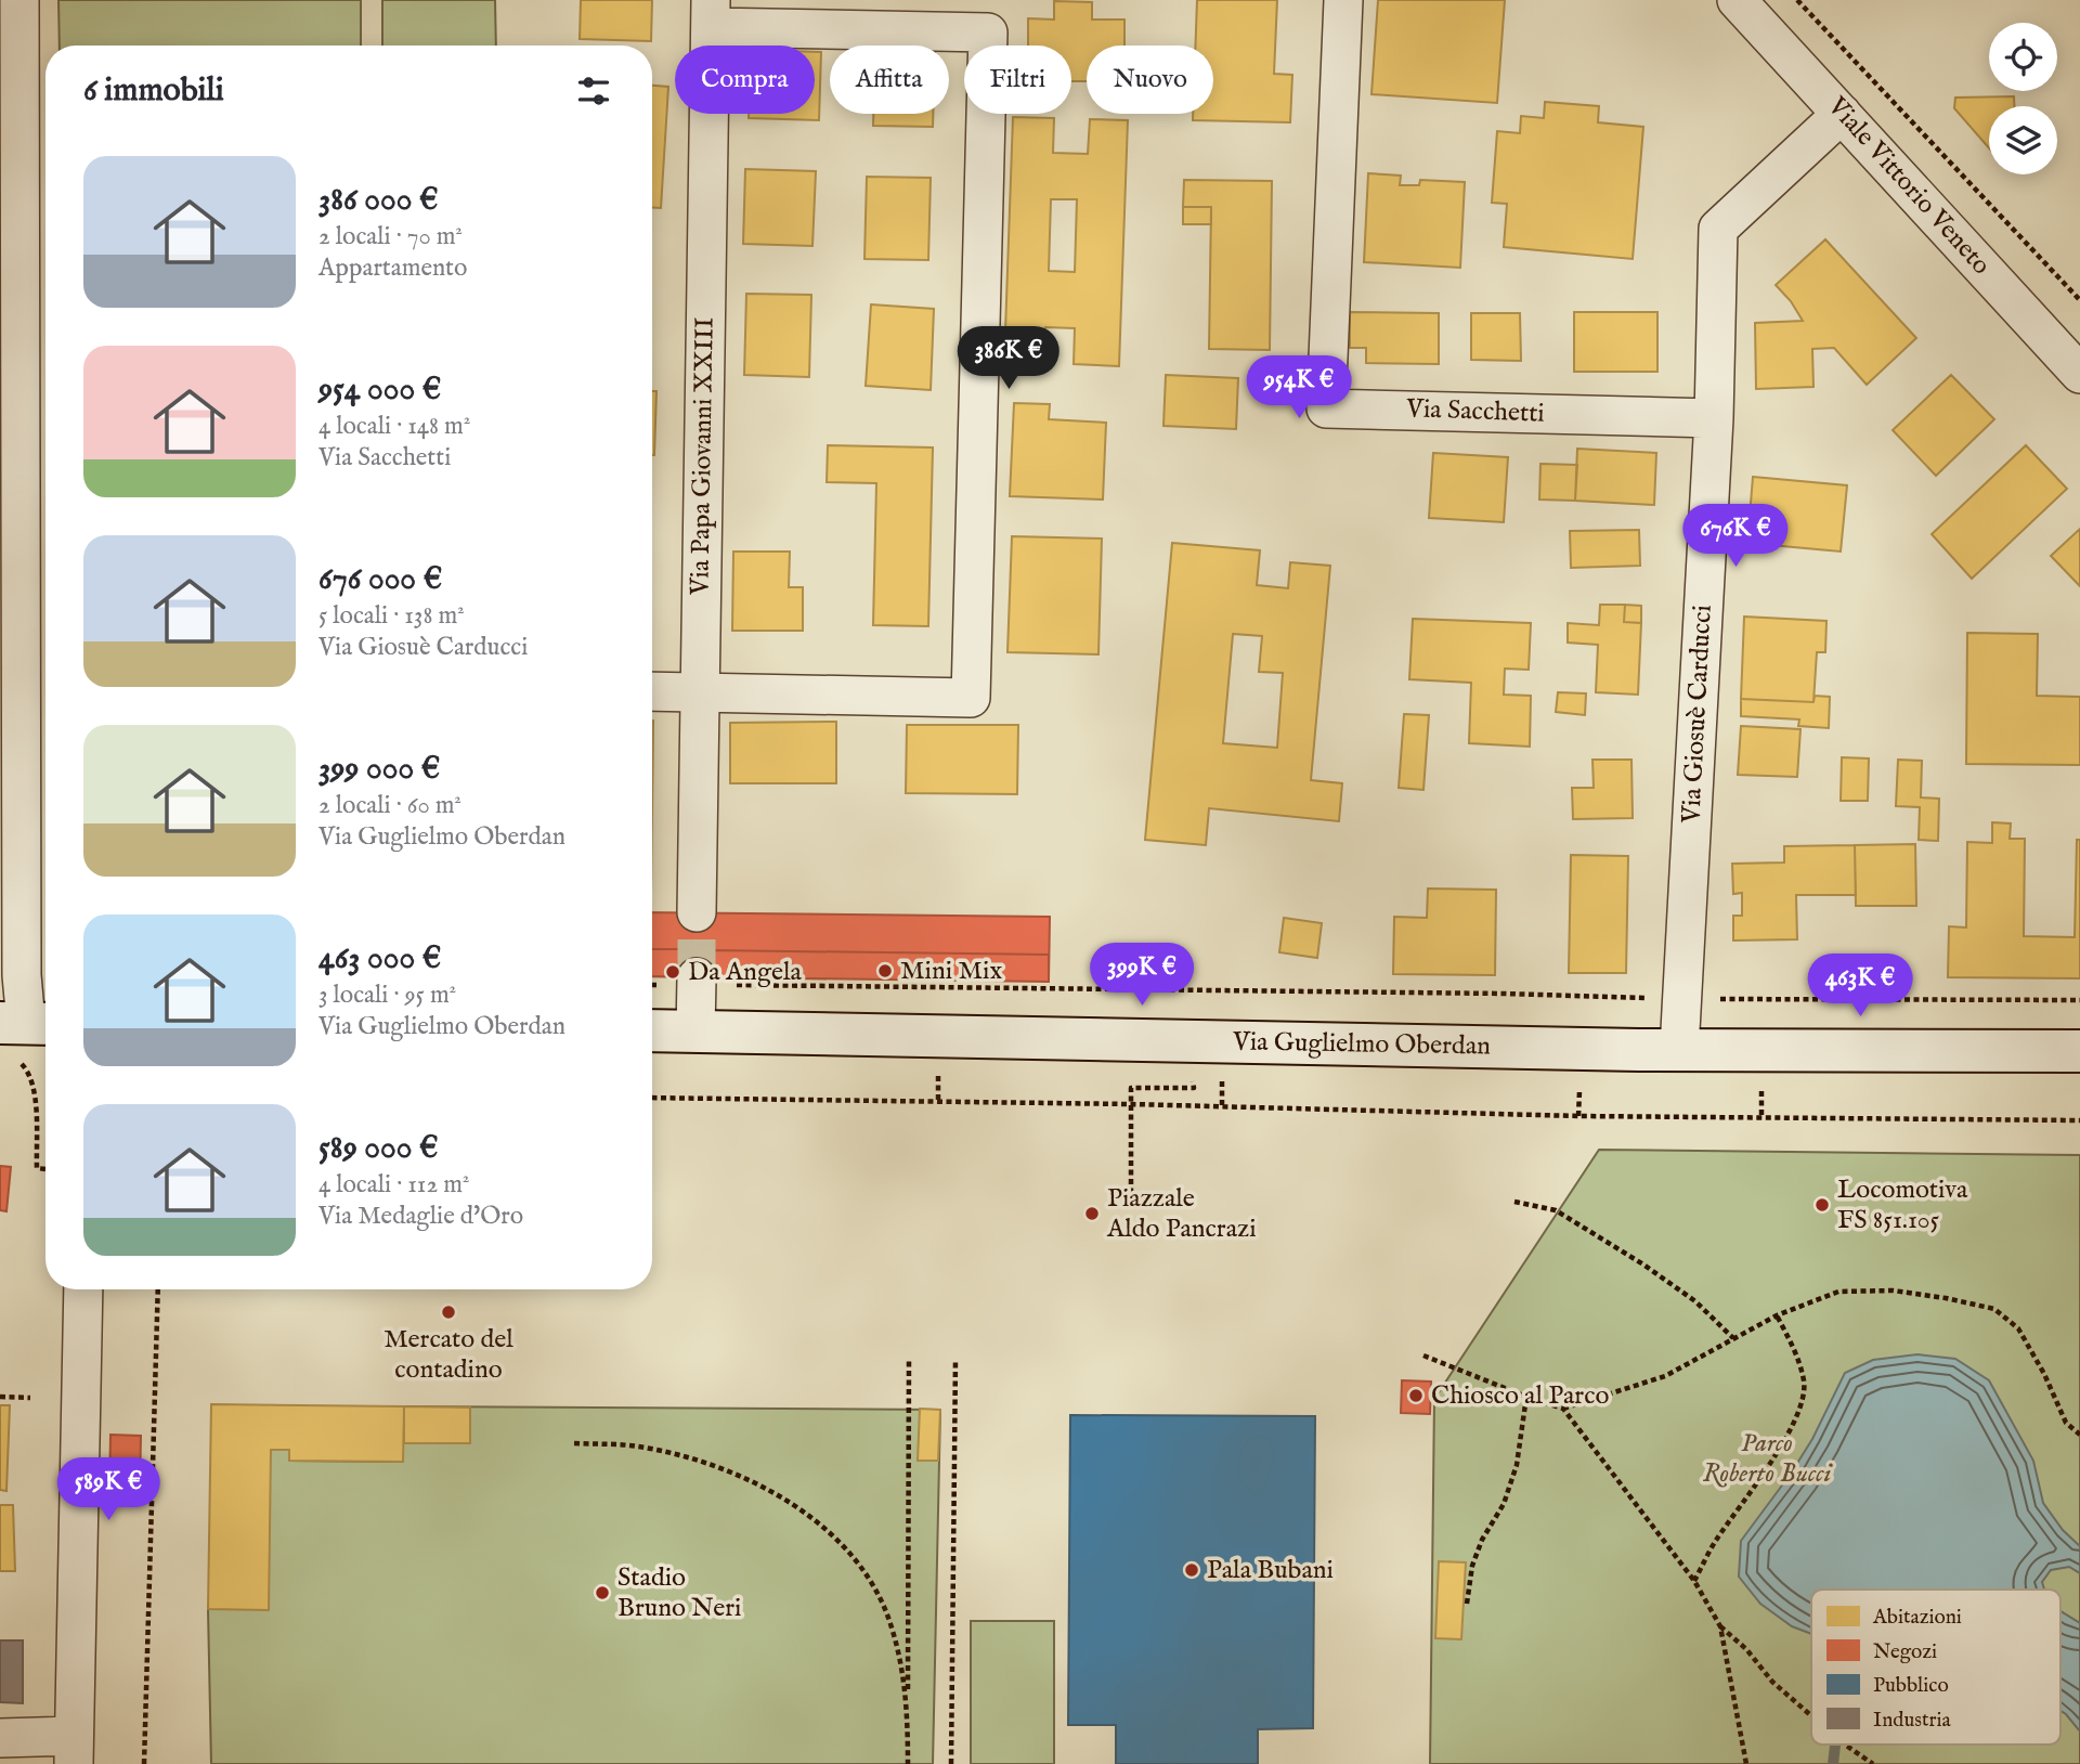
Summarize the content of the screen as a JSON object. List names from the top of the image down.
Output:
{
  "streets": {
    "main road": ["Via Guglielmo Oberdan"],
    "street": [
      "Viale Vittorio Veneto",
      "Via Sacchetti",
      "Via Papa Giovanni XXIII",
      "Via Giosuè Carducci"
    ]
  },
  "crossings": [
    ["Viale Vittorio Veneto", "Via Giosuè Carducci"],
    ["Via Sacchetti", "Via Giosuè Carducci"],
    ["Via Giosuè Carducci", "Via Guglielmo Oberdan"]
  ],
  "parks": ["Parco Roberto Bucci"],
  "places": [
    "Mini Mix",
    "Da Angela",
    "Locomotiva FS 851.105",
    "Piazzale Aldo Pancrazi",
    "Mercato del contadino",
    "Chiosco al Parco",
    "Pala Bubani",
    "Stadio Bruno Neri"
  ],
  "legend": [
    "Abitazioni",
    "Negozi",
    "Pubblico",
    "Industria"
  ],
  "page": {
    "chip": [
      "Compra",
      "Affitta",
      "Filtri",
      "Nuovo"
    ],
    "heading": "6 immobili",
    "list": [
      {
        "name": "386 000 €",
        "note": "2 locali · 70 m² · Appartamento"
      },
      {
        "name": "954 000 €",
        "note": "4 locali · 148 m² · Via Sacchetti"
      },
      {
        "name": "676 000 €",
        "note": "5 locali · 138 m² · Via Giosuè Carducci"
      },
      {
        "name": "399 000 €",
        "note": "2 locali · 60 m² · Via Guglielmo Oberdan"
      },
      {
        "name": "463 000 €",
        "note": "3 locali · 95 m² · Via Guglielmo Oberdan"
      },
      {
        "name": "589 000 €",
        "note": "4 locali · 112 m² · Via Medaglie d'Oro"
      }
    ],
    "price": [
      "386K €",
      "954K €",
      "676K €",
      "399K €",
      "463K €",
      "589K €"
    ]
  }
}
